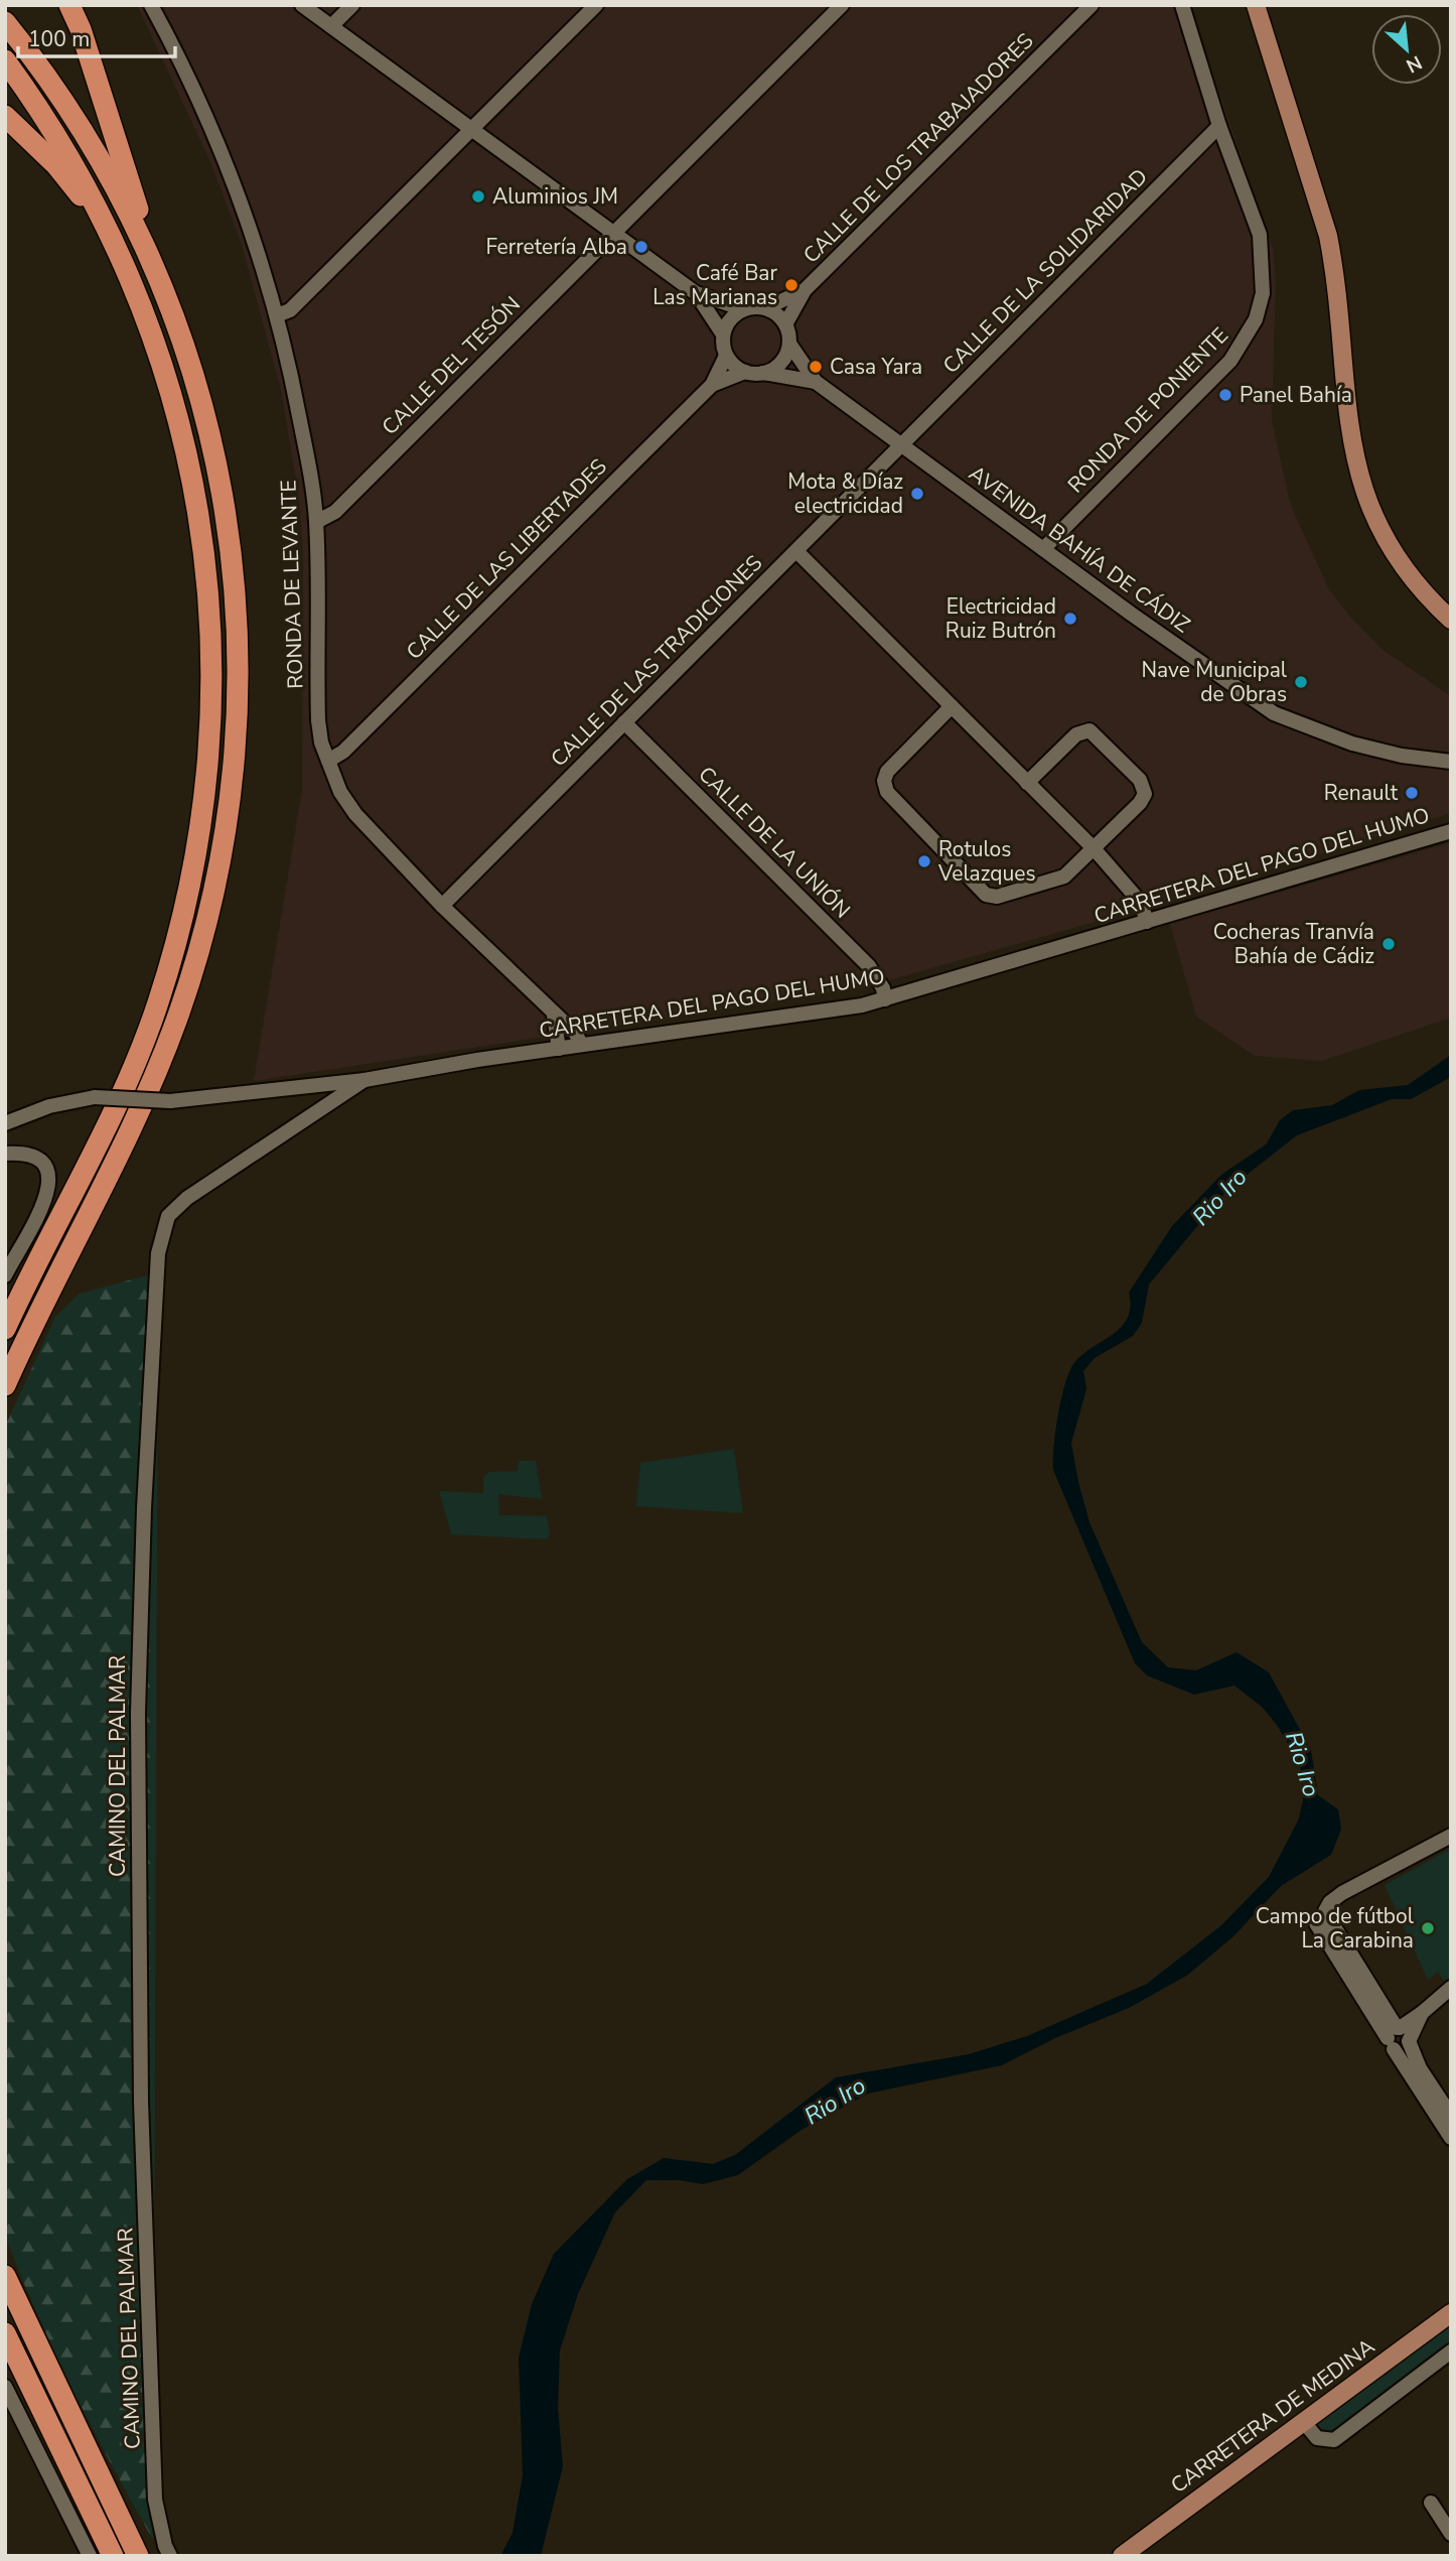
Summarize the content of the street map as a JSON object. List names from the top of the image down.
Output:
{
  "streets": {
    "main road": ["CARRETERA DE MEDINA"],
    "street": [
      "CALLE DE LOS TRABAJADORES",
      "CALLE DE LA SOLIDARIDAD",
      "CALLE DEL TESÓN",
      "RONDA DE PONIENTE",
      "AVENIDA BAHÍA DE CÁDIZ",
      "CALLE DE LAS LIBERTADES",
      "RONDA DE LEVANTE",
      "CALLE DE LAS TRADICIONES",
      "CALLE DE LA UNIÓN",
      "CARRETERA DEL PAGO DEL HUMO",
      "CAMINO DEL PALMAR"
    ]
  },
  "crossings": [
    ["CALLE DE LOS TRABAJADORES", "AVENIDA BAHÍA DE CÁDIZ"],
    ["CALLE DE LOS TRABAJADORES", "CALLE DE LAS LIBERTADES"],
    ["CALLE DE LA SOLIDARIDAD", "RONDA DE PONIENTE"],
    ["CALLE DE LA SOLIDARIDAD", "AVENIDA BAHÍA DE CÁDIZ"],
    ["CALLE DE LA SOLIDARIDAD", "CALLE DE LAS TRADICIONES"],
    ["CALLE DEL TESÓN", "RONDA DE LEVANTE"],
    ["RONDA DE PONIENTE", "AVENIDA BAHÍA DE CÁDIZ"],
    ["AVENIDA BAHÍA DE CÁDIZ", "CALLE DE LAS LIBERTADES"],
    ["AVENIDA BAHÍA DE CÁDIZ", "CALLE DE LAS TRADICIONES"],
    ["CALLE DE LAS LIBERTADES", "RONDA DE LEVANTE"],
    ["RONDA DE LEVANTE", "CALLE DE LAS TRADICIONES"],
    ["RONDA DE LEVANTE", "CARRETERA DEL PAGO DEL HUMO"],
    ["CALLE DE LAS TRADICIONES", "CALLE DE LA UNIÓN"],
    ["CALLE DE LA UNIÓN", "CARRETERA DEL PAGO DEL HUMO"],
    ["CARRETERA DEL PAGO DEL HUMO", "CAMINO DEL PALMAR"]
  ],
  "water": ["Rio Iro"],
  "places": [
    "Aluminios JM",
    "Ferretería Alba",
    "Café Bar Las Marianas",
    "Casa Yara",
    "Panel Bahía",
    "Mota & Díaz electricidad",
    "Electricidad Ruiz Butrón",
    "Nave Municipal de Obras",
    "Renault",
    "Rotulos Velazques",
    "Cocheras Tranvía Bahía de Cádiz",
    "Campo de fútbol La Carabina"
  ],
  "scale_bar": "100 m",
  "north": "bottom right"
}
